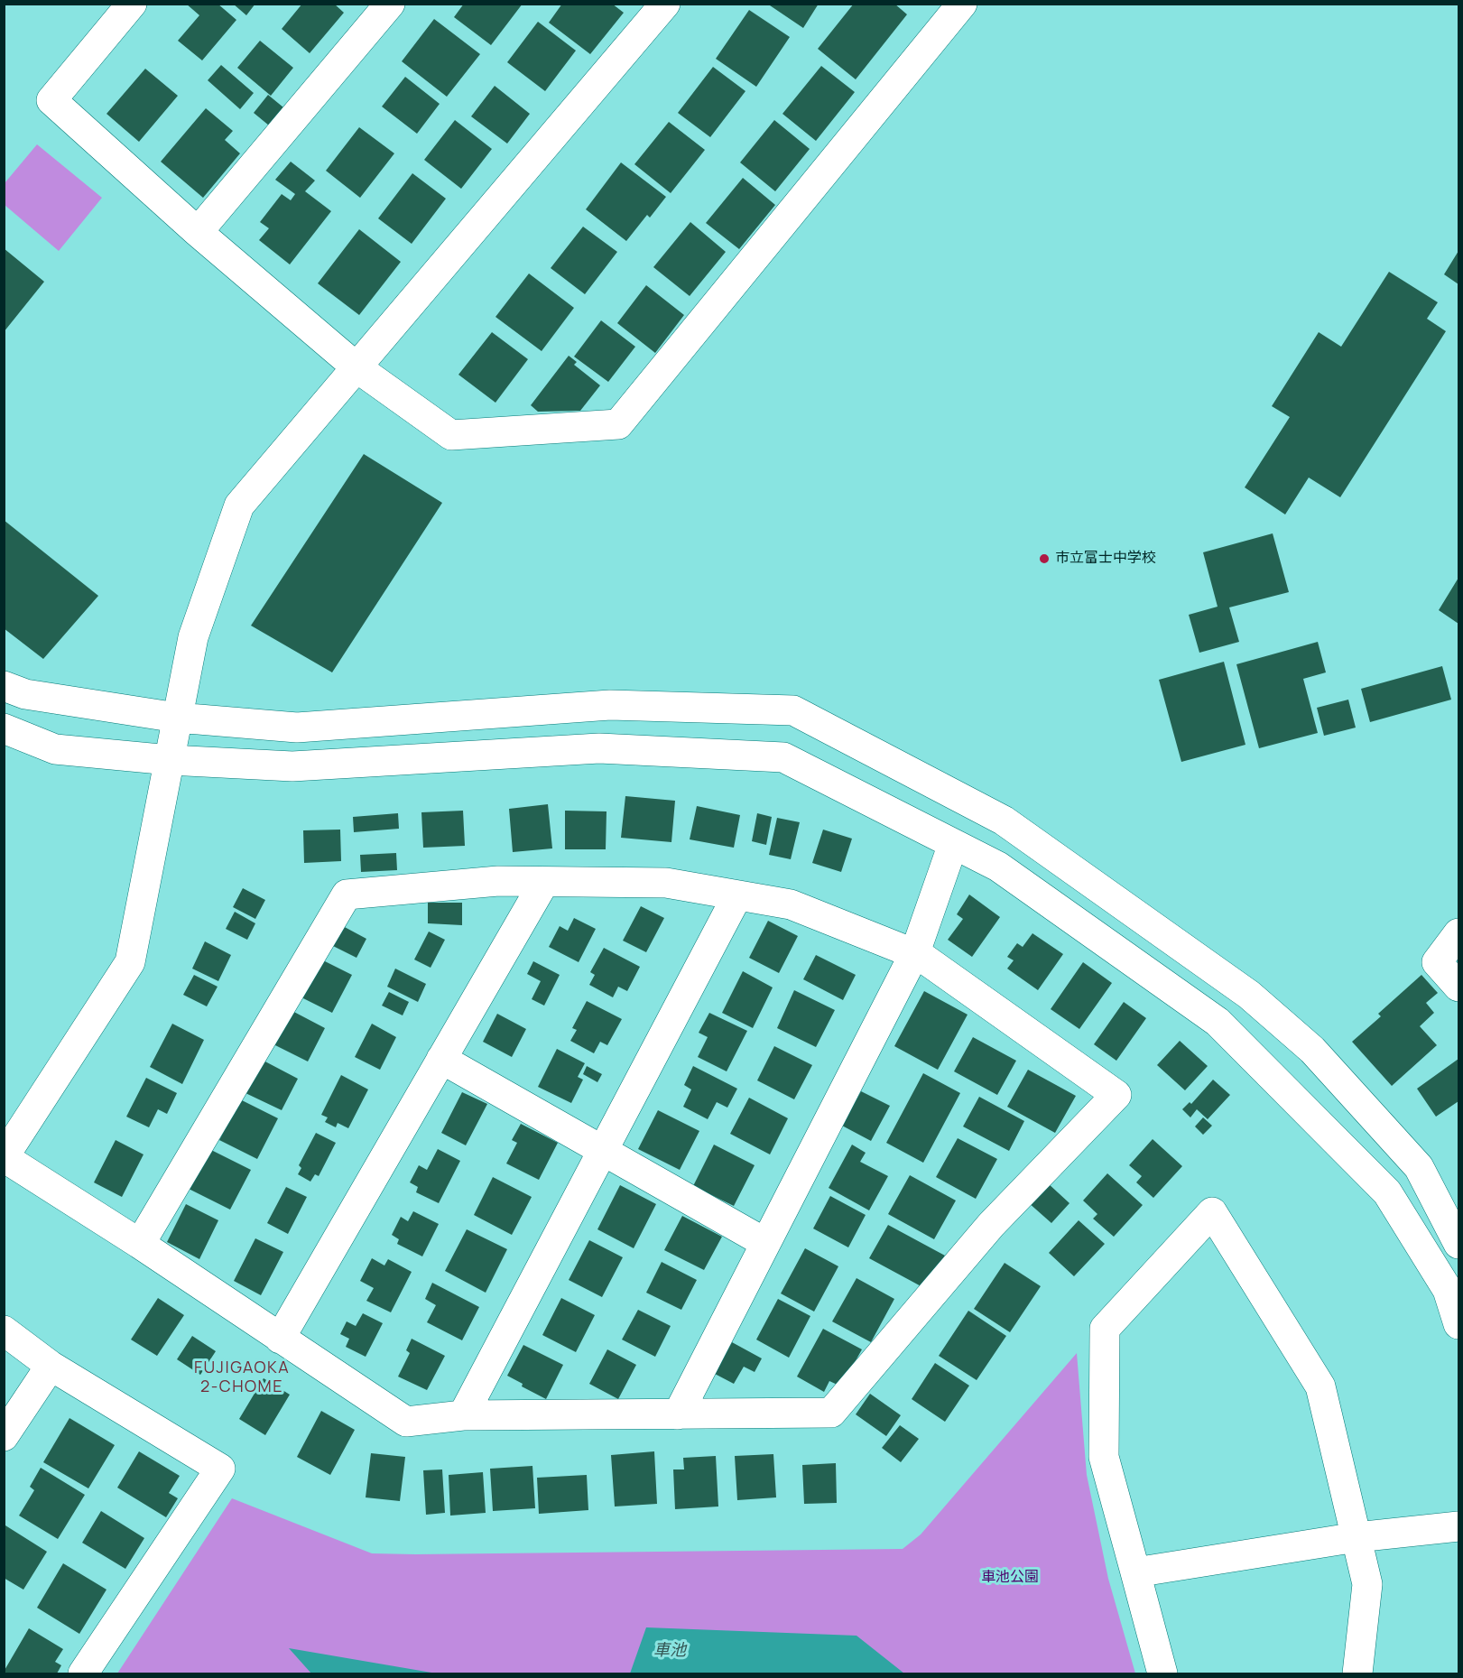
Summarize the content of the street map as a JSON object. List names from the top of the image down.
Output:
{
  "districts": ["FUJIGAOKA 2-CHOME"],
  "water": ["車池"],
  "parks": ["車池公園"],
  "places": ["市立富士中学校"]
}
